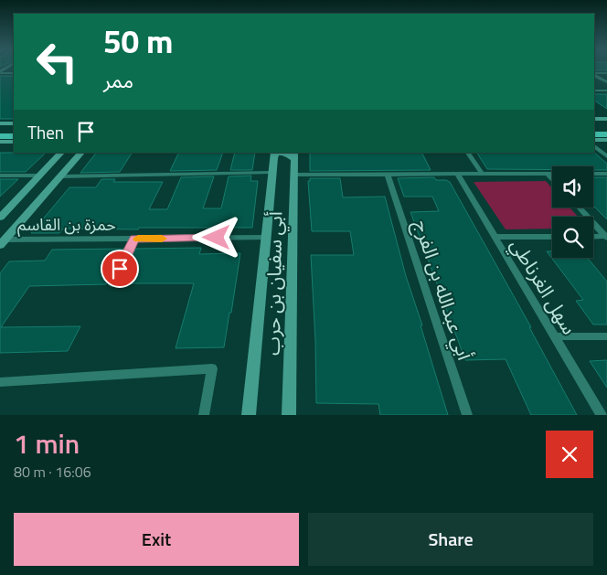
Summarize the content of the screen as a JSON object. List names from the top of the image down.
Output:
{
  "streets": {
    "street": [
      "حمزة بن القاسم",
      "أبي سفيان بن حرب",
      "سهل الغرناطي",
      "أبي عبدالله بن الفرج"
    ]
  },
  "crossings": [
    ["حمزة بن القاسم", "أبي سفيان بن حرب"]
  ],
  "page": {
    "turn": ["50 m", "ممر"],
    "then": "Then",
    "heading": ["1 min", "80 m · 16:06"],
    "buttons": ["Exit", "Share"]
  }
}
